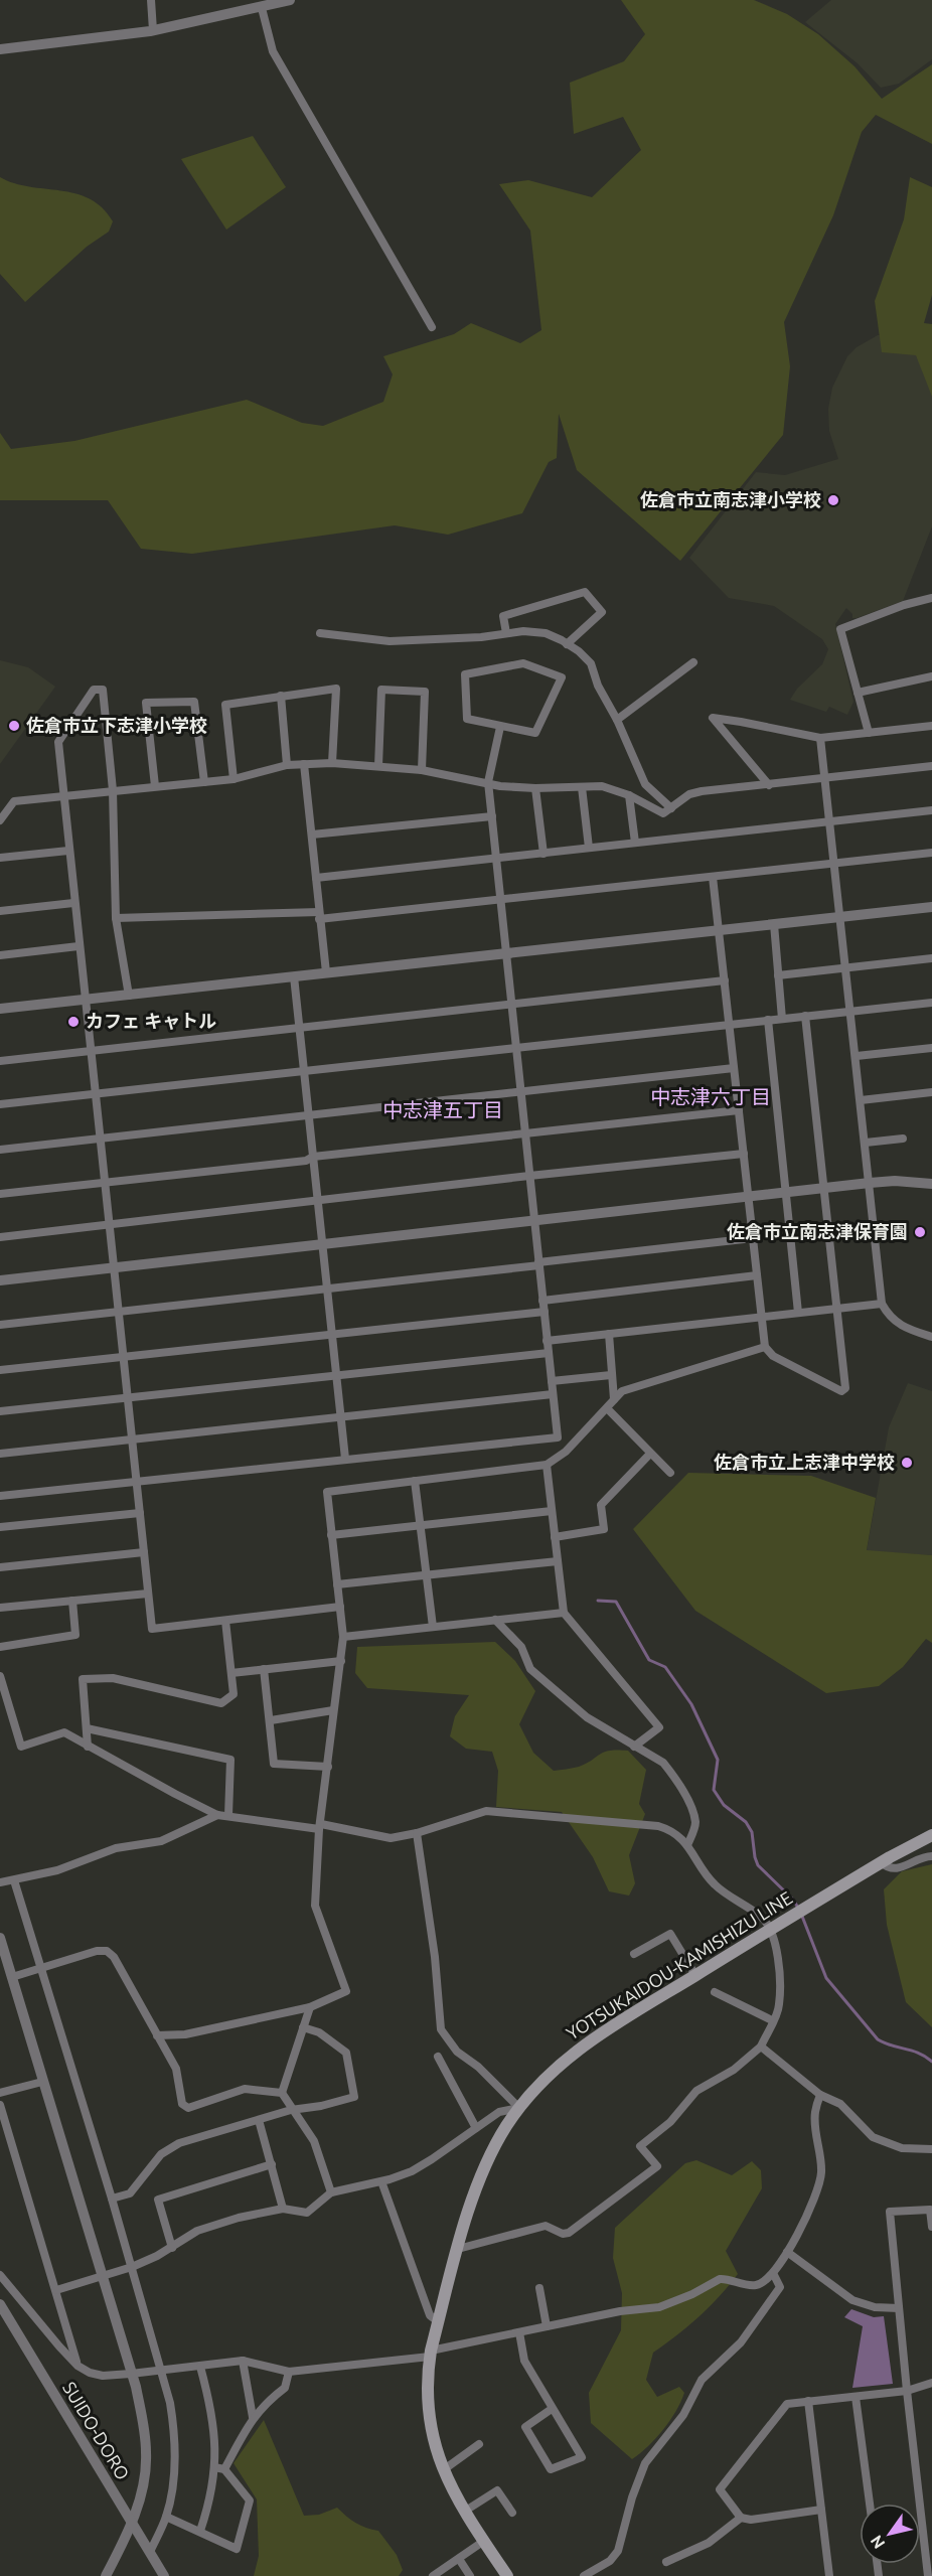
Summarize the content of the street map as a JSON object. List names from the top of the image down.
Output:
{
  "streets": {
    "main road": ["YOTSUKAIDOU-KAMISHIZU LINE"],
    "street": ["SUIDO-DORO"]
  },
  "districts": ["中志津六丁目", "中志津五丁目"],
  "places": [
    "佐倉市立南志津小学校",
    "佐倉市立下志津小学校",
    "カフェ キャトル",
    "佐倉市立南志津保育園",
    "佐倉市立上志津中学校"
  ],
  "north": "bottom left"
}
